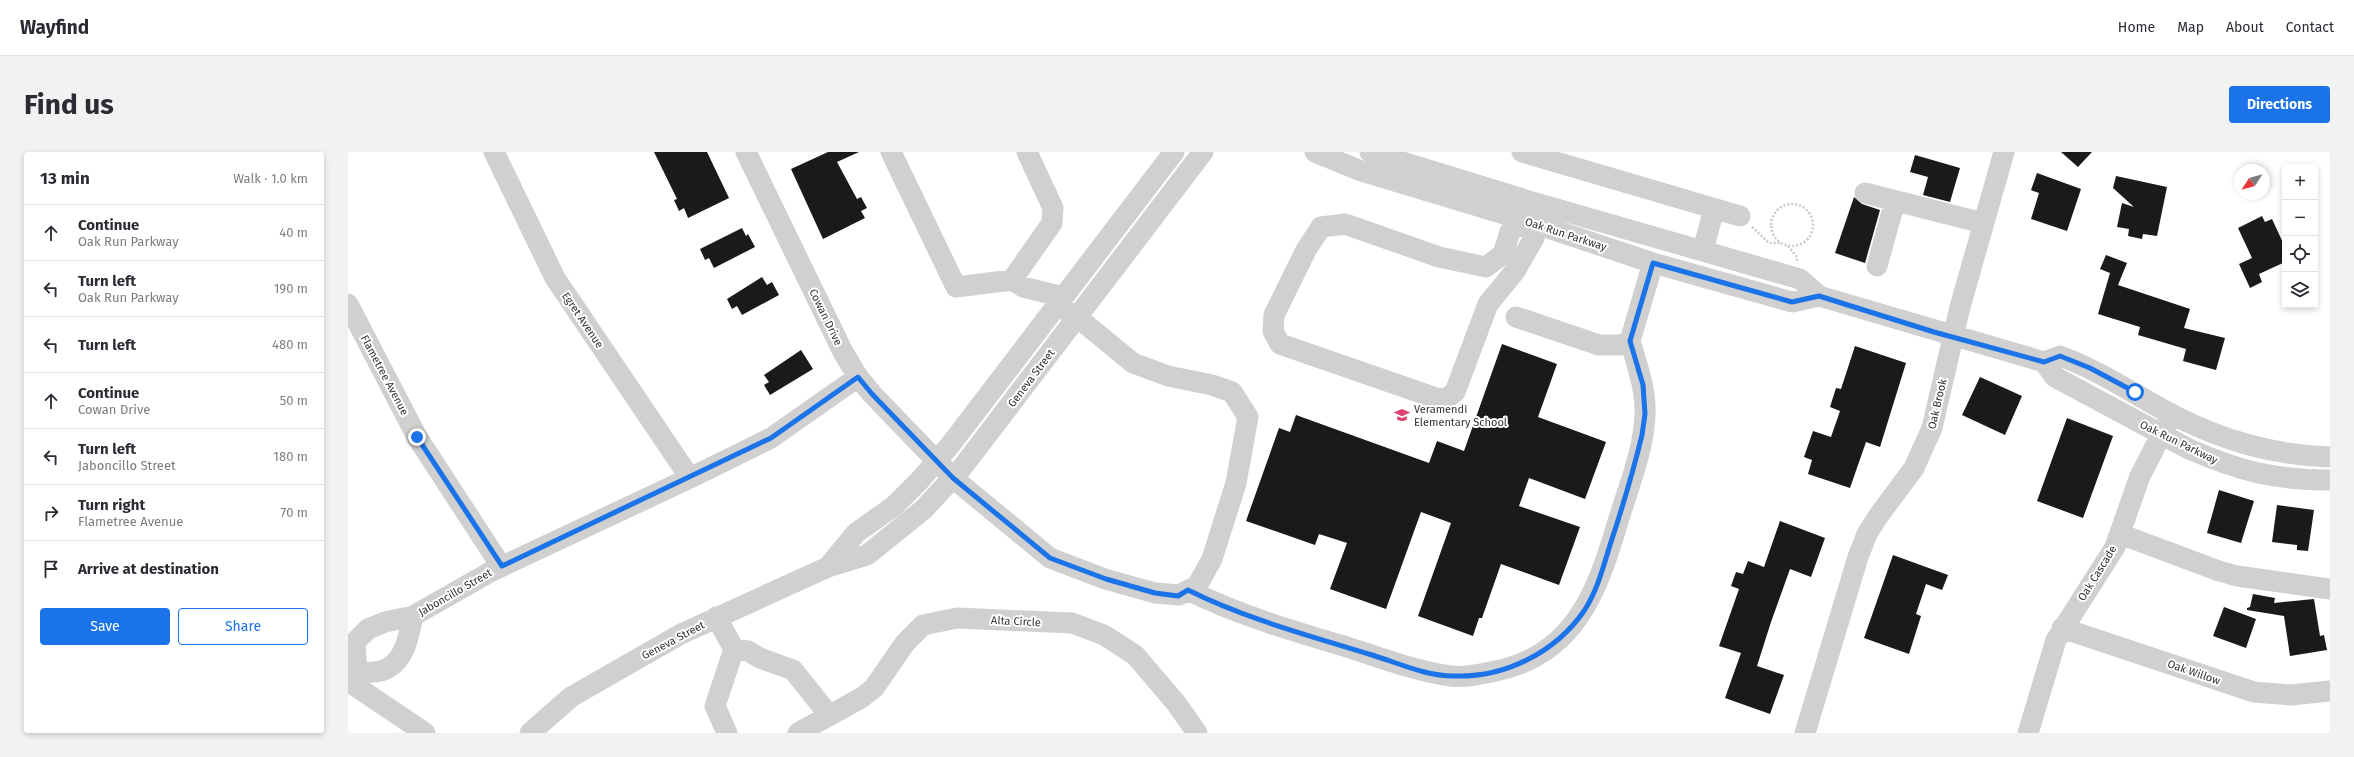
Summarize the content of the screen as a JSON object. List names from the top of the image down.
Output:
{
  "streets": {
    "street": [
      "Oak Run Parkway",
      "Cowan Drive",
      "Egret Avenue",
      "Flametree Avenue",
      "Geneva Street",
      "Oak Brook",
      "Oak Cascade",
      "Jaboncillo Street",
      "Alta Circle",
      "Oak Willow"
    ]
  },
  "crossings": [
    ["Oak Run Parkway", "Oak Brook"],
    ["Oak Run Parkway", "Oak Cascade"],
    ["Cowan Drive", "Geneva Street"],
    ["Cowan Drive", "Jaboncillo Street"],
    ["Egret Avenue", "Jaboncillo Street"],
    ["Flametree Avenue", "Jaboncillo Street"],
    ["Oak Cascade", "Oak Willow"]
  ],
  "places": {
    "school or university": ["Veramendi Elementary School"]
  },
  "north": "bottom left",
  "page": {
    "header": "Wayfind",
    "nav": [
      "Home",
      "Map",
      "About",
      "Contact"
    ],
    "buttons": [
      "Directions",
      ["Save", "Share"]
    ],
    "title": "Find us",
    "heading": ["13 min", "Walk · 1.0 km"],
    "map_buttons": ["+", "−"],
    "list": [
      ["Continue", "Oak Run Parkway", "40 m"],
      ["Turn left", "Oak Run Parkway", "190 m"],
      ["Turn left", "480 m"],
      ["Continue", "Cowan Drive", "50 m"],
      ["Turn left", "Jaboncillo Street", "180 m"],
      ["Turn right", "Flametree Avenue", "70 m"],
      "Arrive at destination"
    ]
  }
}
